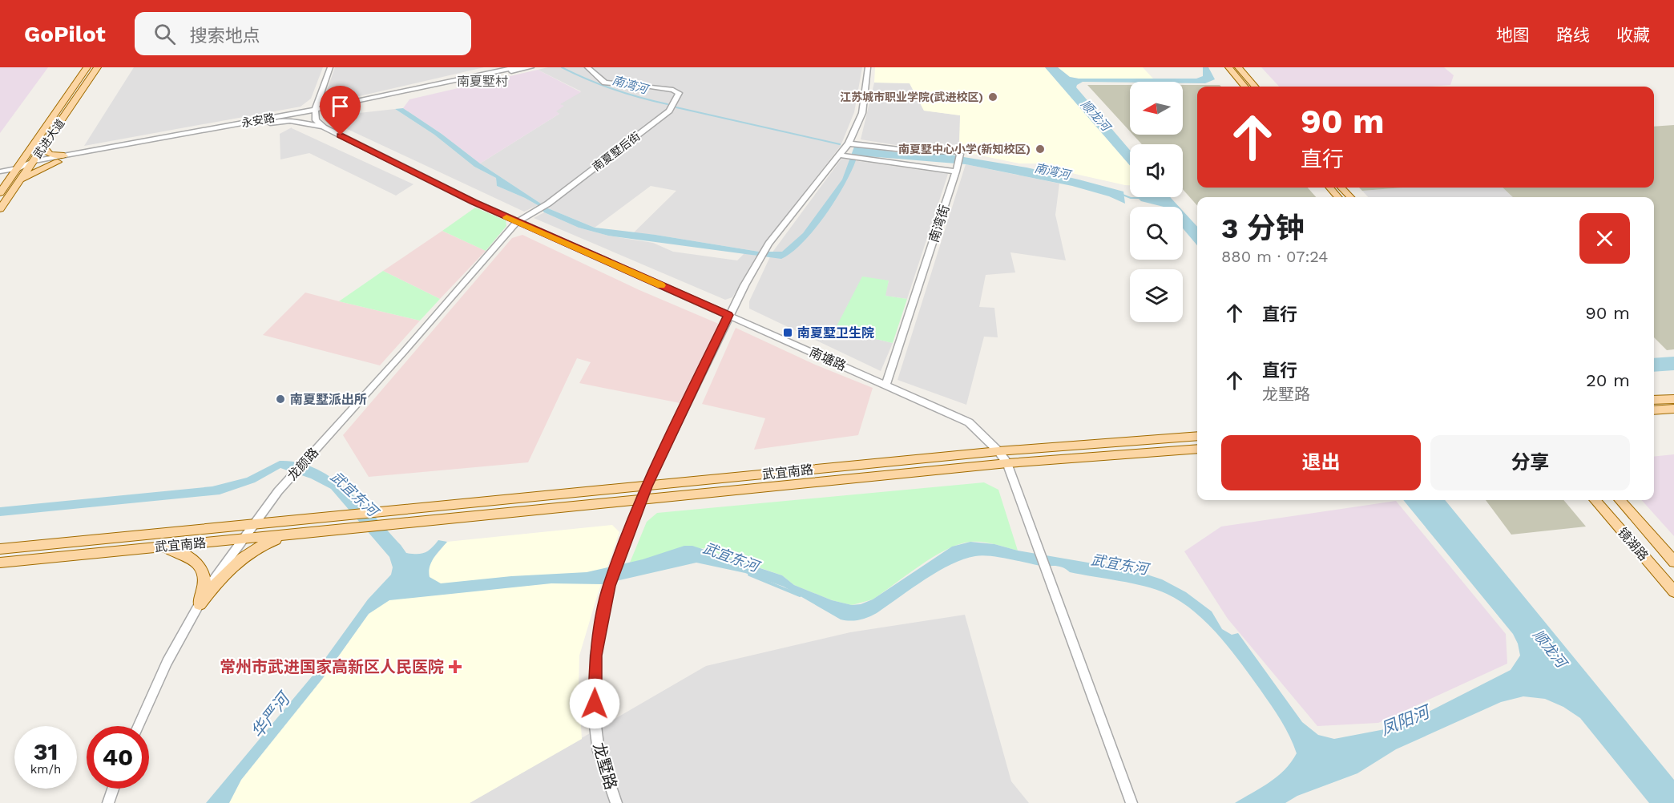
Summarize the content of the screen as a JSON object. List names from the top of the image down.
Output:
{
  "streets": {
    "main road": ["武进大道", "武宜南路", "镜湖路"],
    "street": [
      "永安路",
      "南夏墅后街",
      "南湾街",
      "南塘路",
      "龙颜路",
      "龙墅路"
    ]
  },
  "crossings": [
    ["永安路", "武进大道"],
    ["永安路", "南塘路"],
    ["南夏墅后街", "南塘路"],
    ["南夏墅后街", "龙颜路"],
    ["南湾街", "南塘路"],
    ["南塘路", "龙颜路"],
    ["南塘路", "武宜南路"],
    ["龙颜路", "武宜南路"],
    ["武宜南路", "龙墅路"]
  ],
  "districts": ["南夏墅村"],
  "water": [
    "南湾河",
    "顺龙河",
    "武宜东河",
    "华严河",
    "凤阳河"
  ],
  "places": {
    "other": ["江苏城市职业学院(武进校区)", "南夏墅中心小学(新知校区)", "南夏墅派出所"],
    "transit": ["南夏墅卫生院"],
    "health": ["常州市武进国家高新区人民医院"]
  },
  "north": "left",
  "page": {
    "header": "GoPilot",
    "search": "搜索地点",
    "nav": ["地图", "路线", "收藏"],
    "turn": ["90 m", "直行"],
    "heading": ["3 分钟", "880 m · 07:24"],
    "list": [
      {
        "name": "直行",
        "value": "90 m"
      },
      {
        "name": "直行",
        "note": "龙墅路",
        "value": "20 m"
      }
    ],
    "buttons": ["退出", "分享"],
    "speed": "31 km/h",
    "limit": "40"
  }
}
